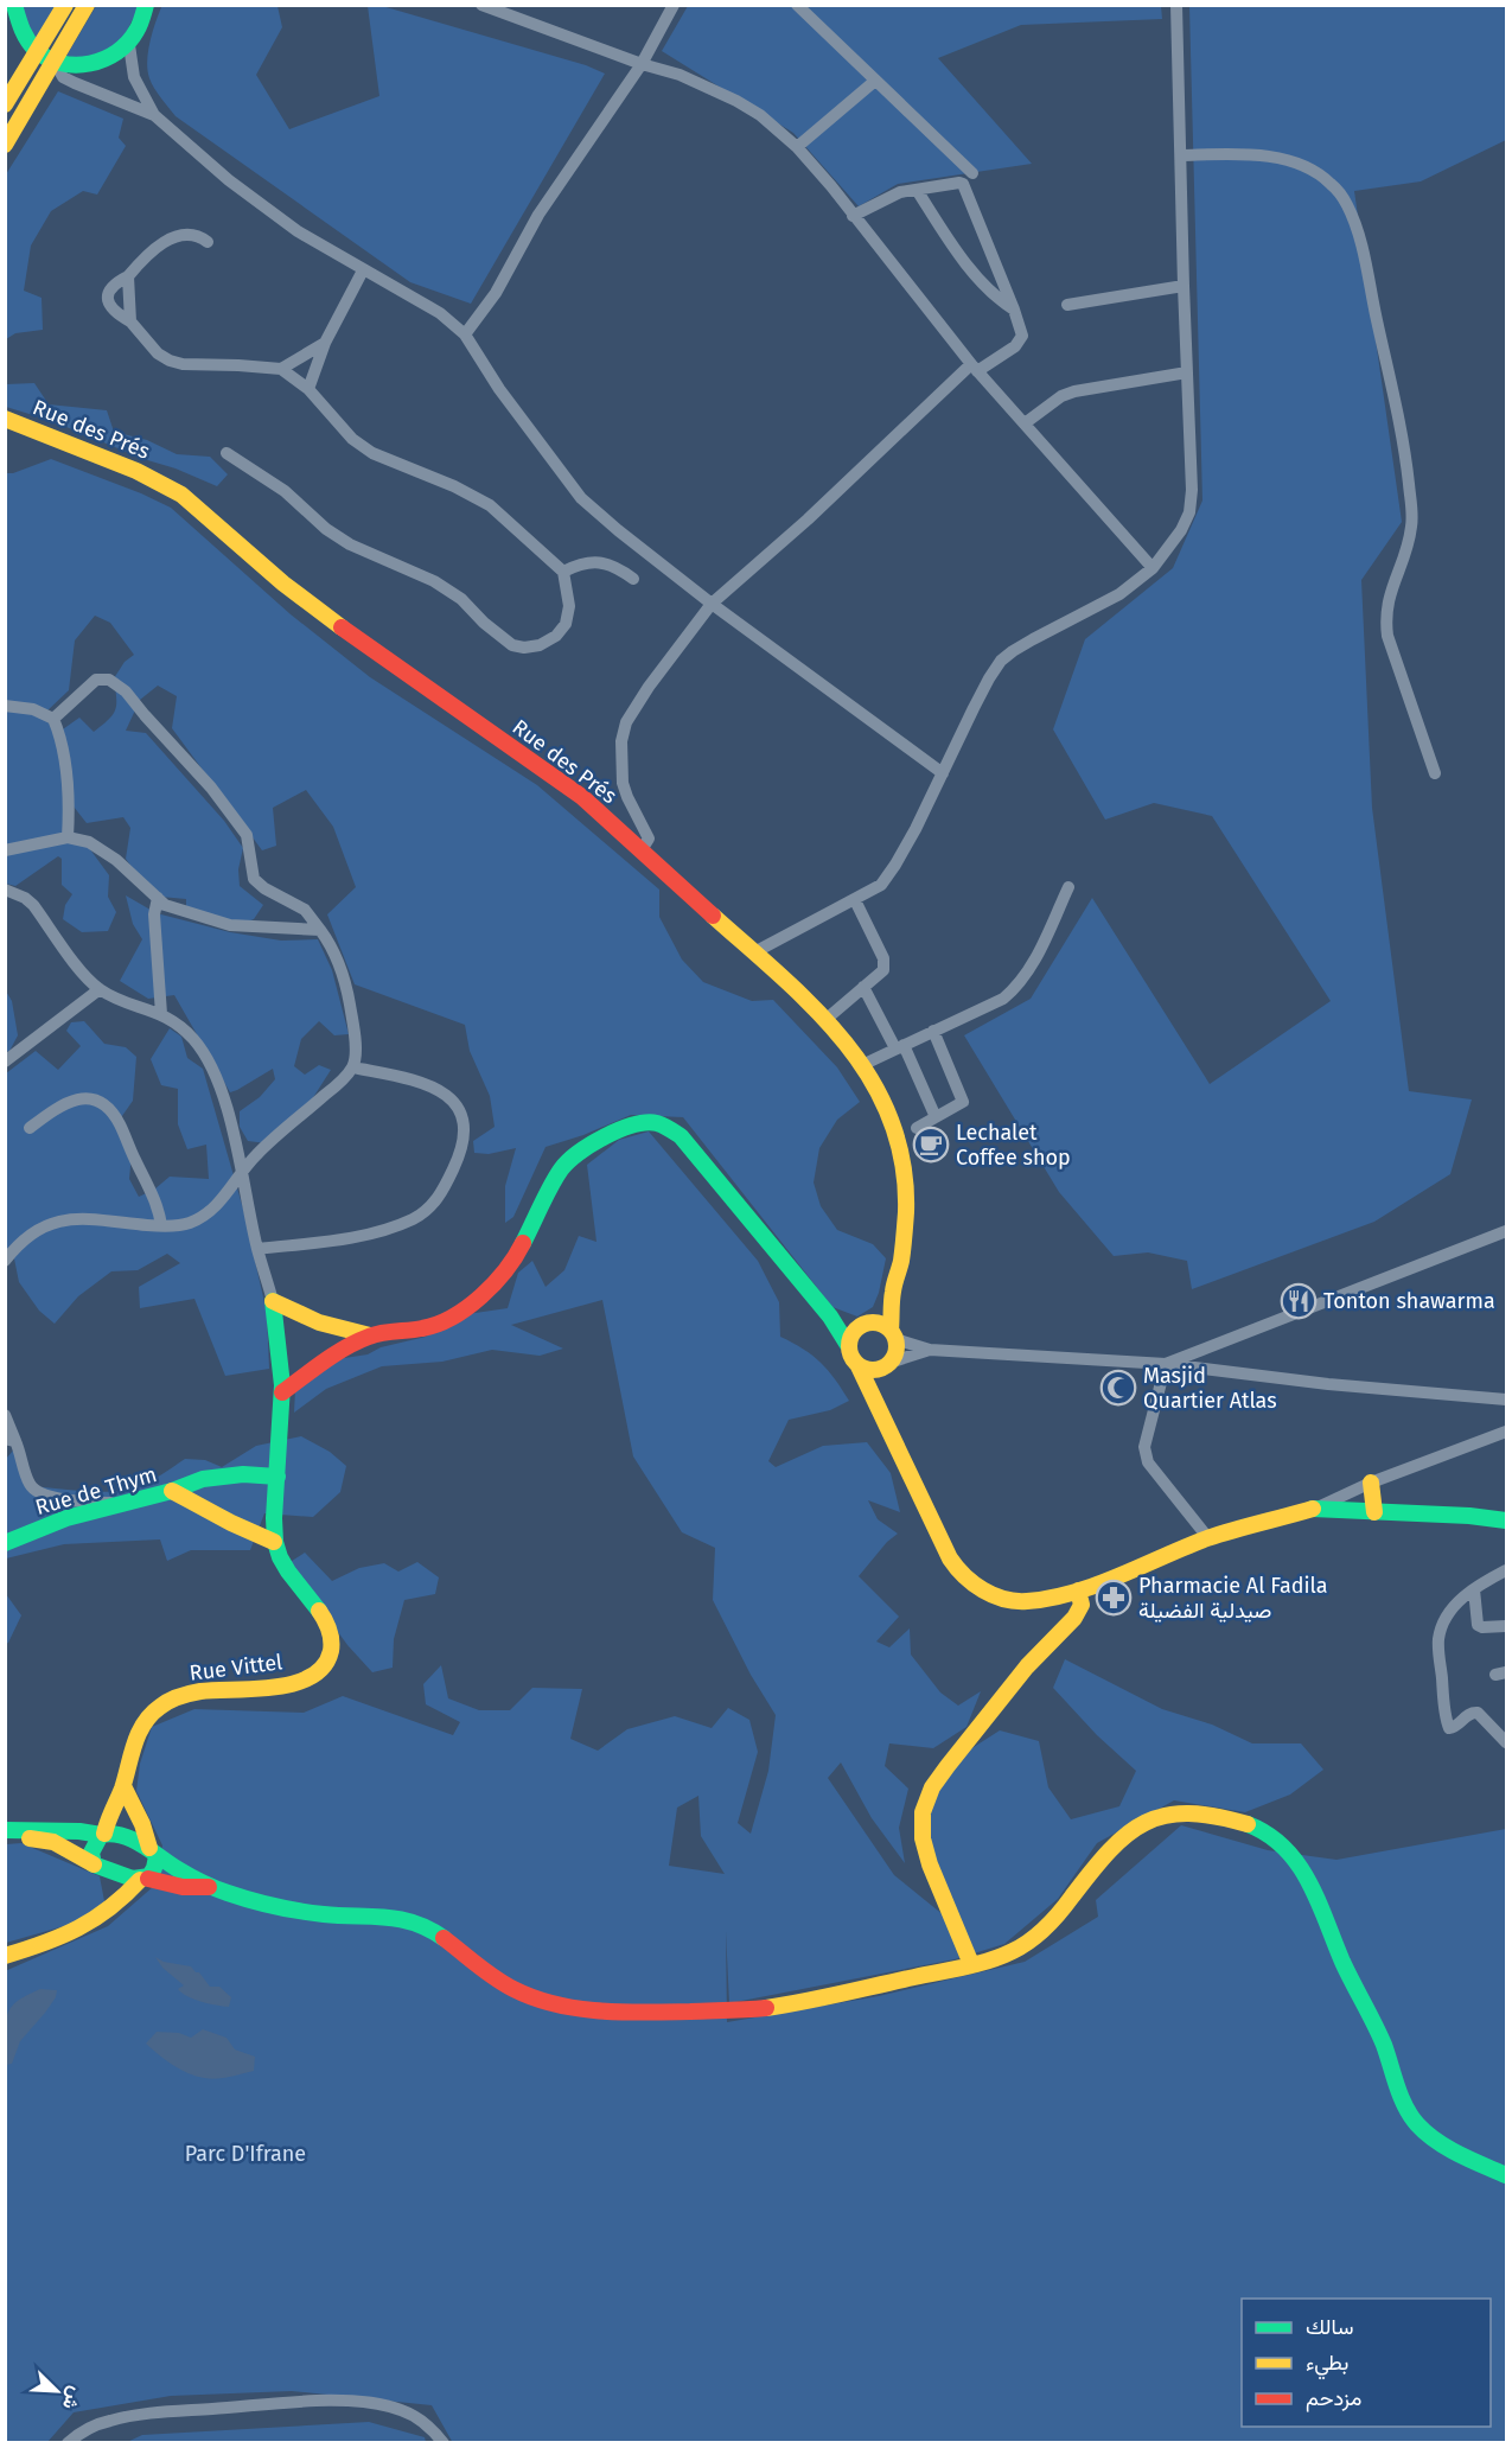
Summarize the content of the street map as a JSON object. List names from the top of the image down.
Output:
{
  "streets": {
    "street": ["Rue des Prés", "Rue de Thym", "Rue Vittel"]
  },
  "crossings": [
    ["Rue de Thym", "Rue Vittel"]
  ],
  "parks": ["Parc D'Ifrane"],
  "places": {
    "cafe": ["Lechalet Coffee shop"],
    "restaurant": ["Tonton shawarma"],
    "mosque": ["Masjid Quartier Atlas"],
    "pharmacy": ["Pharmacie Al Fadila صيدلية الفضيلة"]
  },
  "legend": ["سالك", "بطيء", "مزدحم"],
  "north": "bottom right"
}
